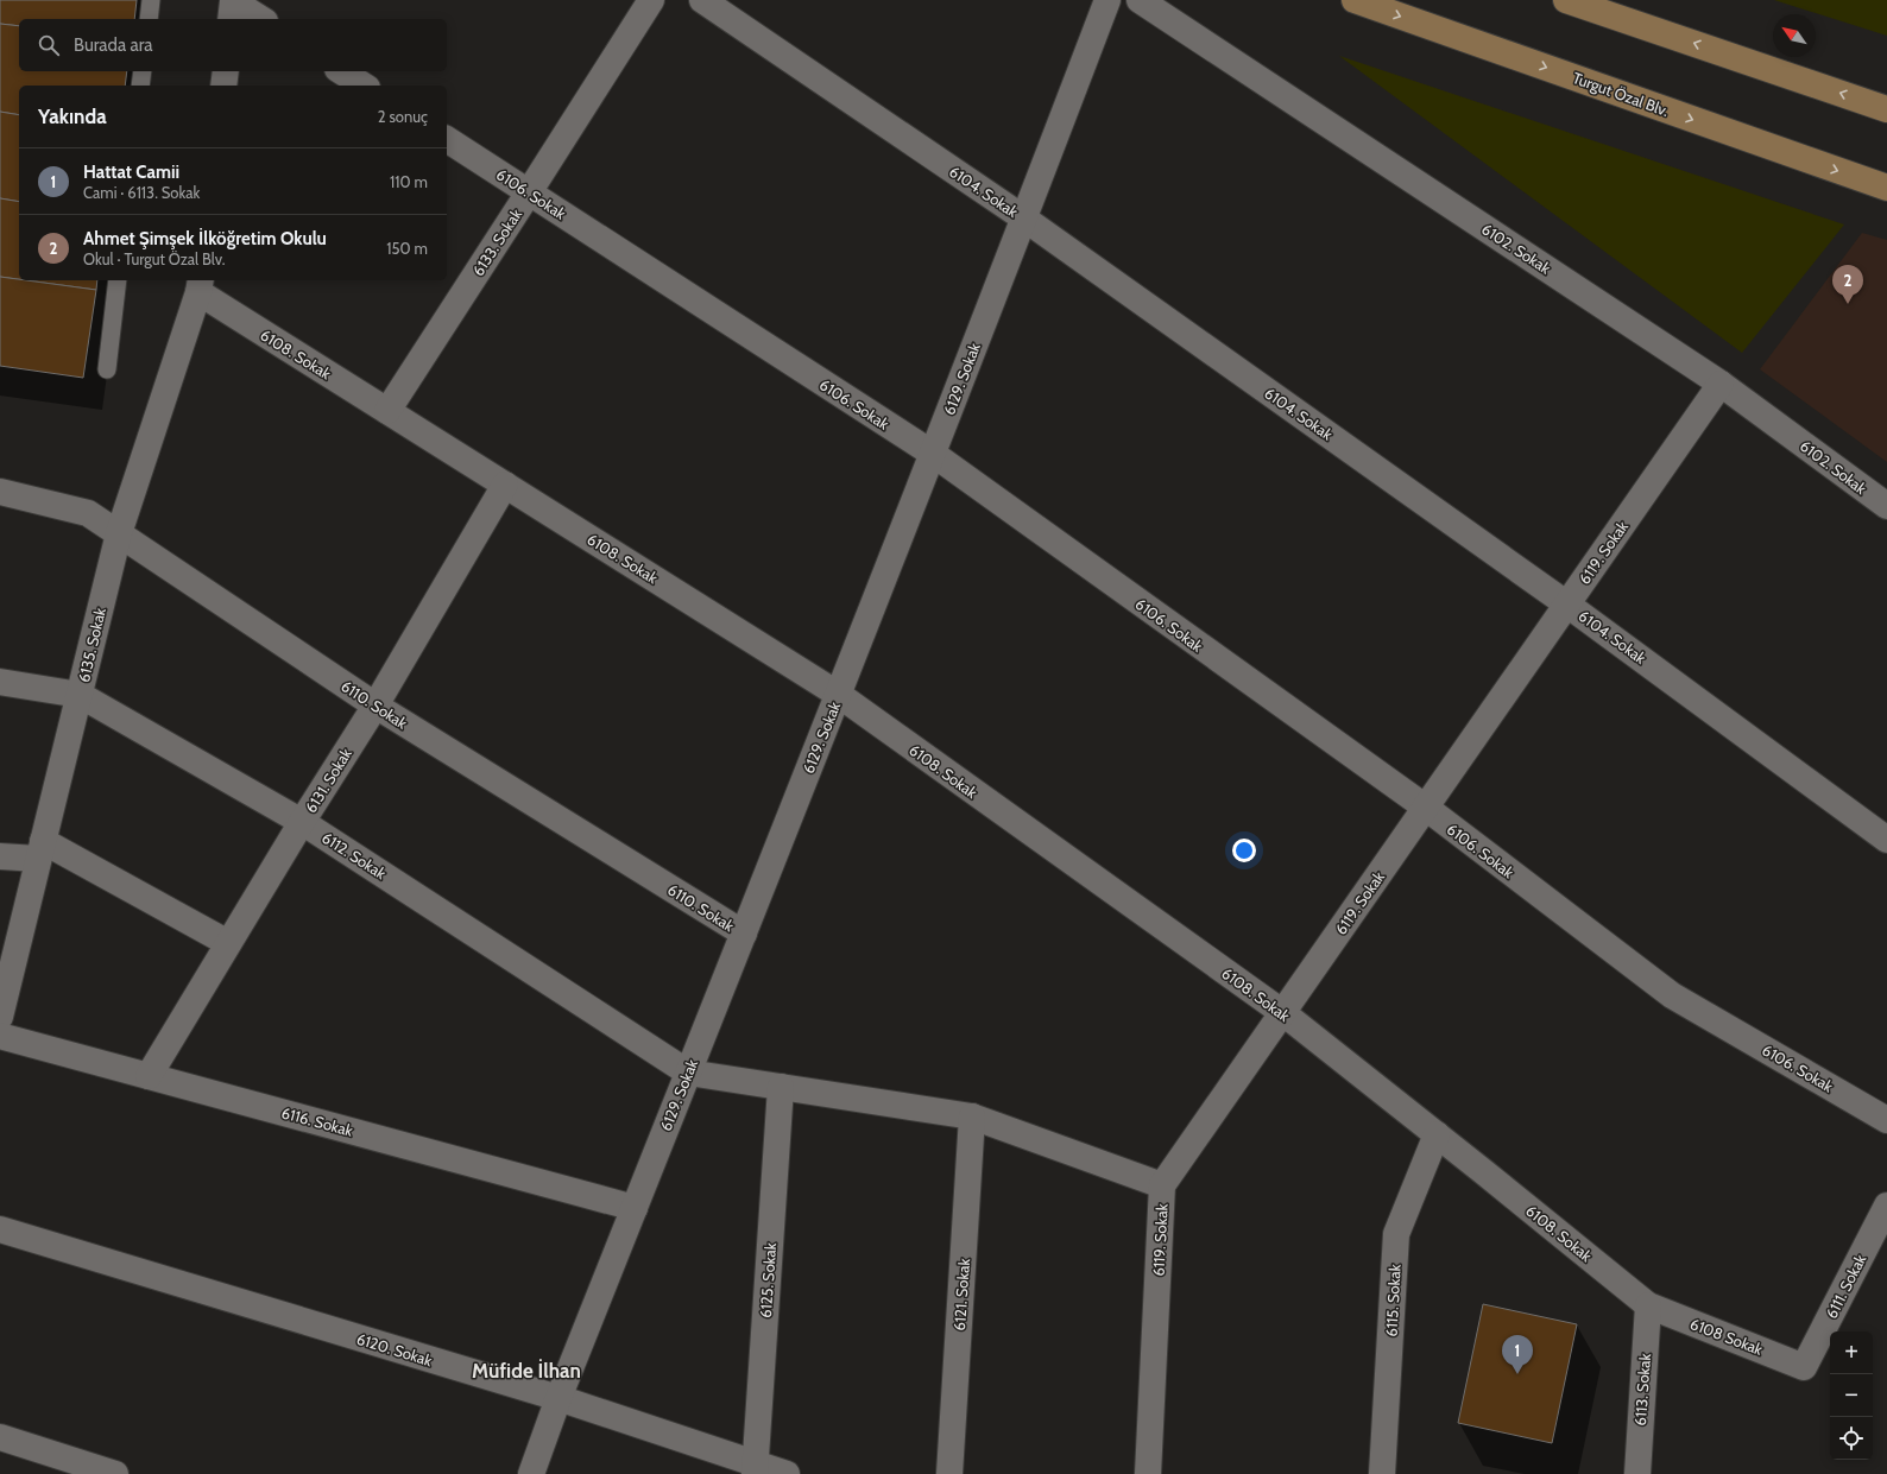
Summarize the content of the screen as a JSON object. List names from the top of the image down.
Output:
{
  "streets": {
    "main road": ["Turgut Özal Blv."],
    "street": [
      "6104. Sokak",
      "6106. Sokak",
      "6133. Sokak",
      "6102. Sokak",
      "6108. Sokak",
      "6129. Sokak",
      "6119. Sokak",
      "6135. Sokak",
      "6110. Sokak",
      "6131. Sokak",
      "6112. Sokak",
      "6116. Sokak",
      "6125. Sokak",
      "6111. Sokak",
      "6121. Sokak",
      "6115. Sokak",
      "6108 Sokak",
      "6120. Sokak",
      "6113. Sokak"
    ]
  },
  "crossings": [
    ["6104. Sokak", "6129. Sokak"],
    ["6104. Sokak", "6119. Sokak"],
    ["6106. Sokak", "6133. Sokak"],
    ["6106. Sokak", "6129. Sokak"],
    ["6106. Sokak", "6119. Sokak"],
    ["6133. Sokak", "6108. Sokak"],
    ["6102. Sokak", "6119. Sokak"],
    ["6108. Sokak", "6129. Sokak"],
    ["6108. Sokak", "6119. Sokak"],
    ["6108. Sokak", "6135. Sokak"],
    ["6108. Sokak", "6131. Sokak"],
    ["6108. Sokak", "6115. Sokak"],
    ["6108. Sokak", "6108 Sokak"],
    ["6108. Sokak", "6113. Sokak"],
    ["6129. Sokak", "6110. Sokak"],
    ["6129. Sokak", "6112. Sokak"],
    ["6129. Sokak", "6116. Sokak"],
    ["6129. Sokak", "6120. Sokak"],
    ["6135. Sokak", "6110. Sokak"],
    ["6135. Sokak", "6112. Sokak"],
    ["6110. Sokak", "6131. Sokak"],
    ["6131. Sokak", "6112. Sokak"],
    ["6131. Sokak", "6116. Sokak"],
    ["6125. Sokak", "6120. Sokak"],
    ["6111. Sokak", "6108 Sokak"],
    ["6108 Sokak", "6113. Sokak"]
  ],
  "districts": ["Müfide İlhan"],
  "north": "top left",
  "page": {
    "search": "Burada ara",
    "heading": ["Yakında", "2 sonuç"],
    "list": [
      {
        "mark": "1",
        "name": "Hattat Camii",
        "note": "Cami · 6113. Sokak",
        "value": "110 m"
      },
      {
        "mark": "2",
        "name": "Ahmet Şimşek İlköğretim Okulu",
        "note": "Okul · Turgut Özal Blv.",
        "value": "150 m"
      }
    ],
    "pins": ["2", "1"],
    "map_buttons": ["+", "−"]
  }
}
